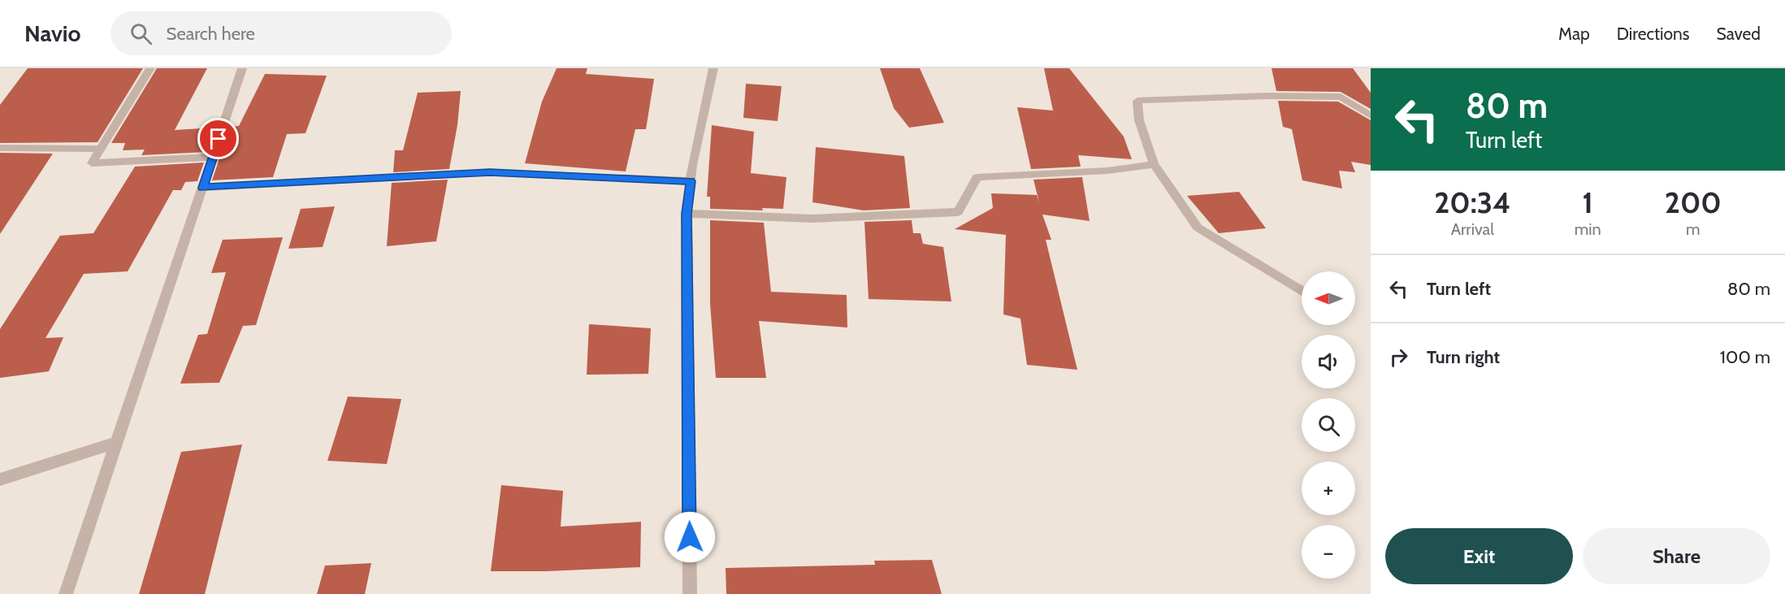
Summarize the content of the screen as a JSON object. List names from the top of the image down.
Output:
{
  "north": "left",
  "page": {
    "header": "Navio",
    "search": "Search here",
    "nav": ["Map", "Directions", "Saved"],
    "turn": ["80 m", "Turn left"],
    "eta": [
      "20:34",
      "Arrival",
      "1",
      "min",
      "200",
      "m"
    ],
    "list": [
      {
        "name": "Turn left",
        "value": "80 m"
      },
      {
        "name": "Turn right",
        "value": "100 m"
      }
    ],
    "map_buttons": ["+", "−"],
    "buttons": ["Exit", "Share"]
  }
}
